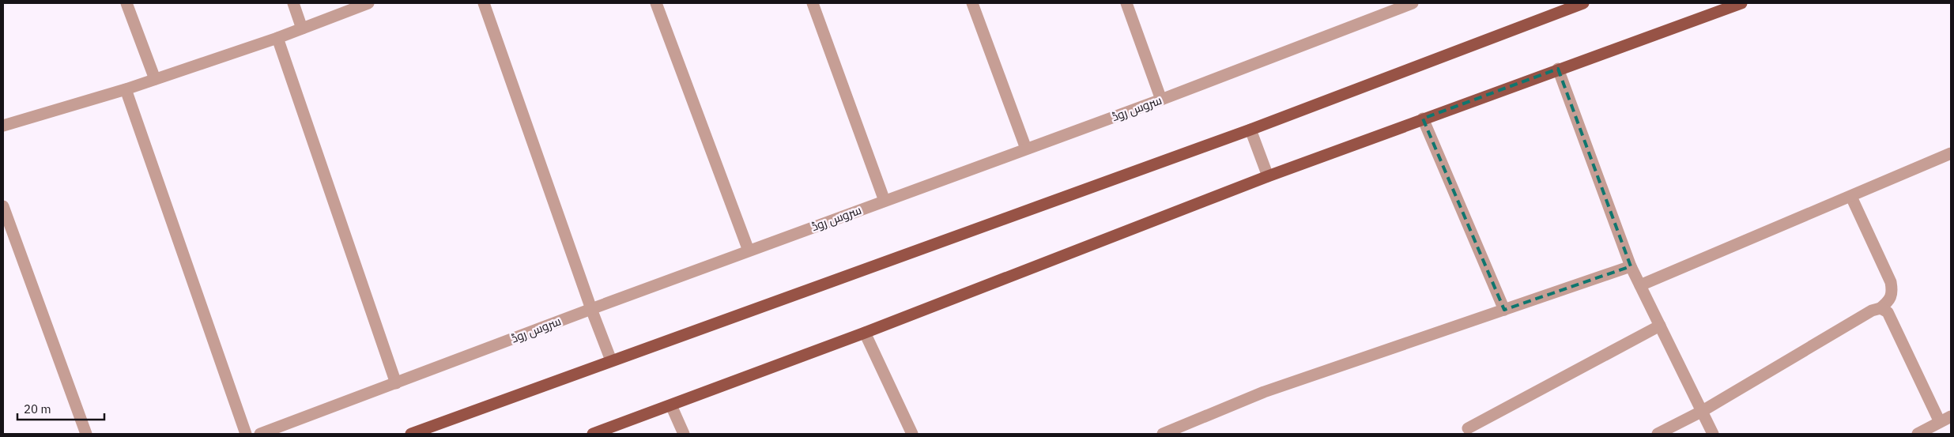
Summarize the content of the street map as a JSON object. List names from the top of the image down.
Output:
{
  "streets": {
    "street": ["سروس روڈ"]
  },
  "scale_bar": "20 m"
}
